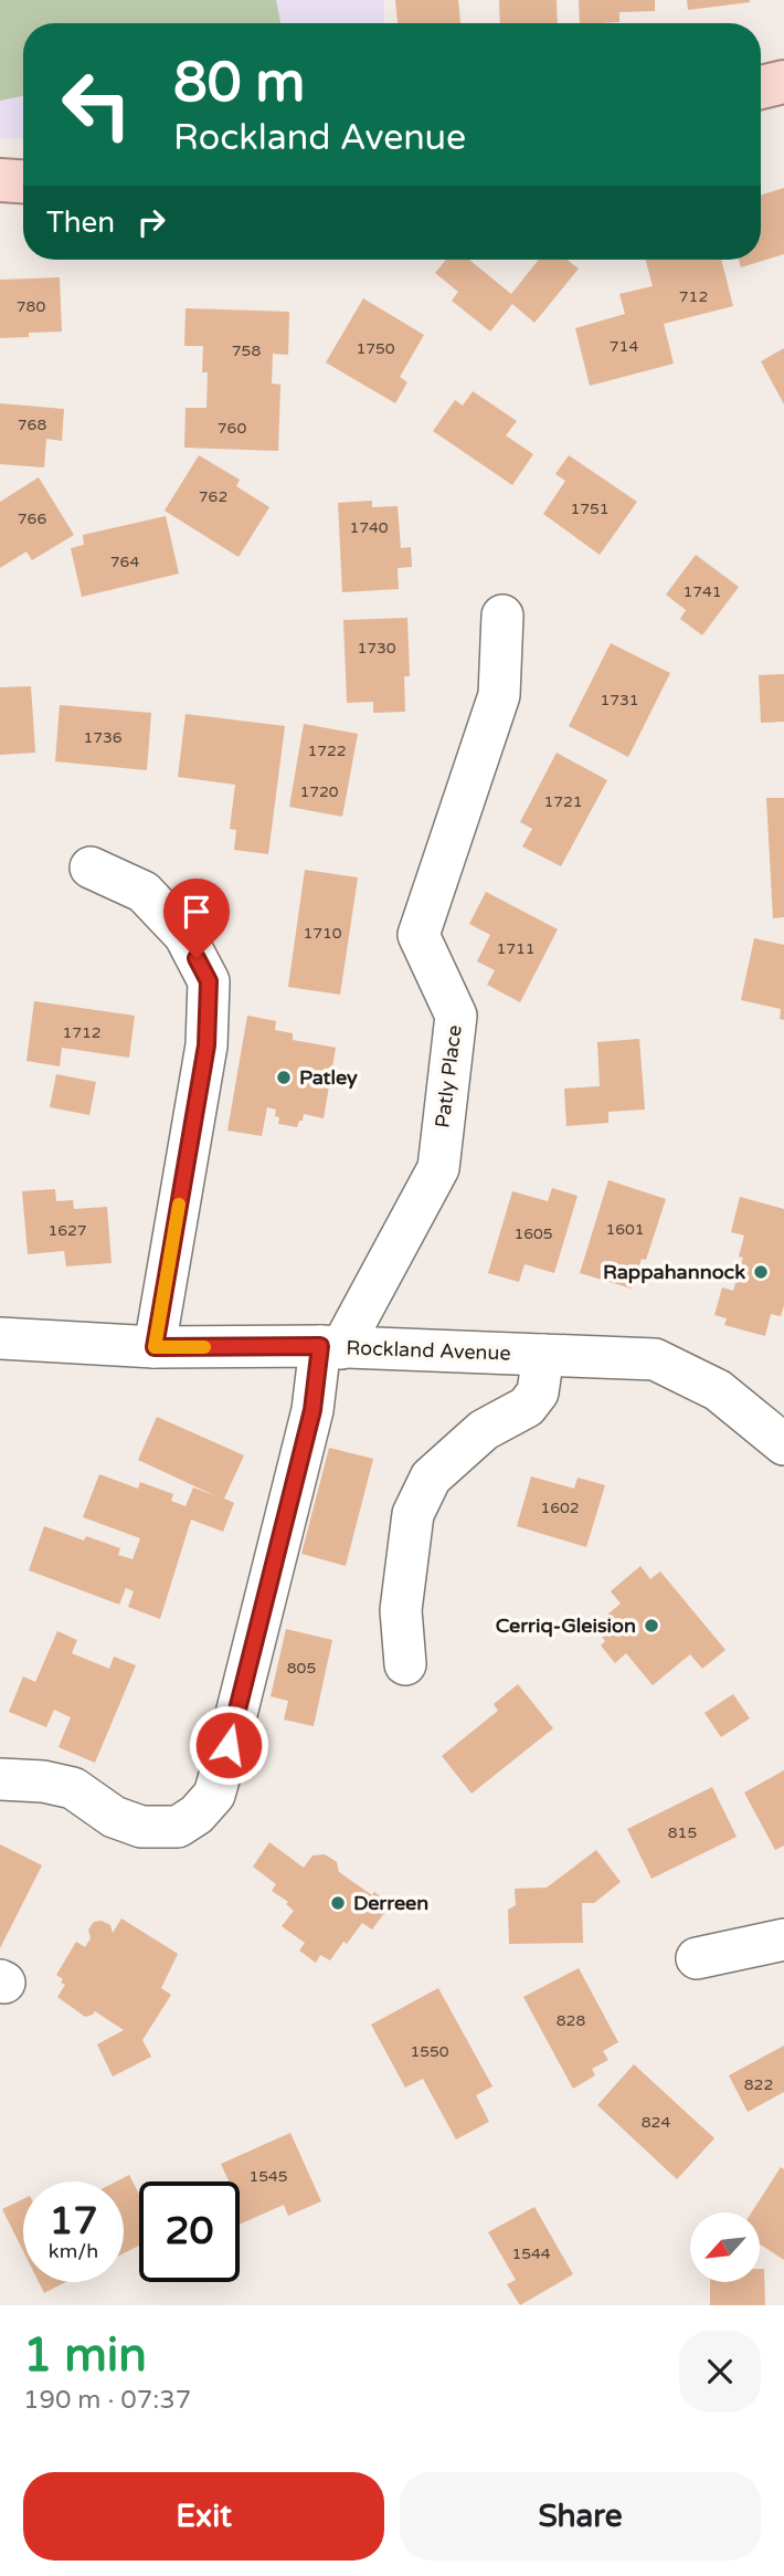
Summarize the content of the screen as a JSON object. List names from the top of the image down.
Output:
{
  "streets": {
    "street": ["Patly Place", "Rockland Avenue"]
  },
  "crossings": [
    ["Patly Place", "Rockland Avenue"]
  ],
  "places": [
    "Patley",
    "Rappahannock",
    "Cerriq-Gleision",
    "Derreen"
  ],
  "house_numbers": [
    "712",
    "780",
    "714",
    "1750",
    "758",
    "768",
    "760",
    "762",
    "1751",
    "766",
    "1740",
    "764",
    "1741",
    "1730",
    "1731",
    "1736",
    "1722",
    "1720",
    "1721",
    "1710",
    "1711",
    "1712",
    "1601",
    "1627",
    "1605",
    "1602",
    "805",
    "815",
    "828",
    "1550",
    "822",
    "824",
    "1545",
    "1544"
  ],
  "north": "bottom left",
  "page": {
    "turn": ["80 m", "Rockland Avenue"],
    "then": "Then",
    "speed": "17 km/h",
    "limit": "20",
    "heading": ["1 min", "190 m · 07:37"],
    "buttons": ["Exit", "Share"]
  }
}
